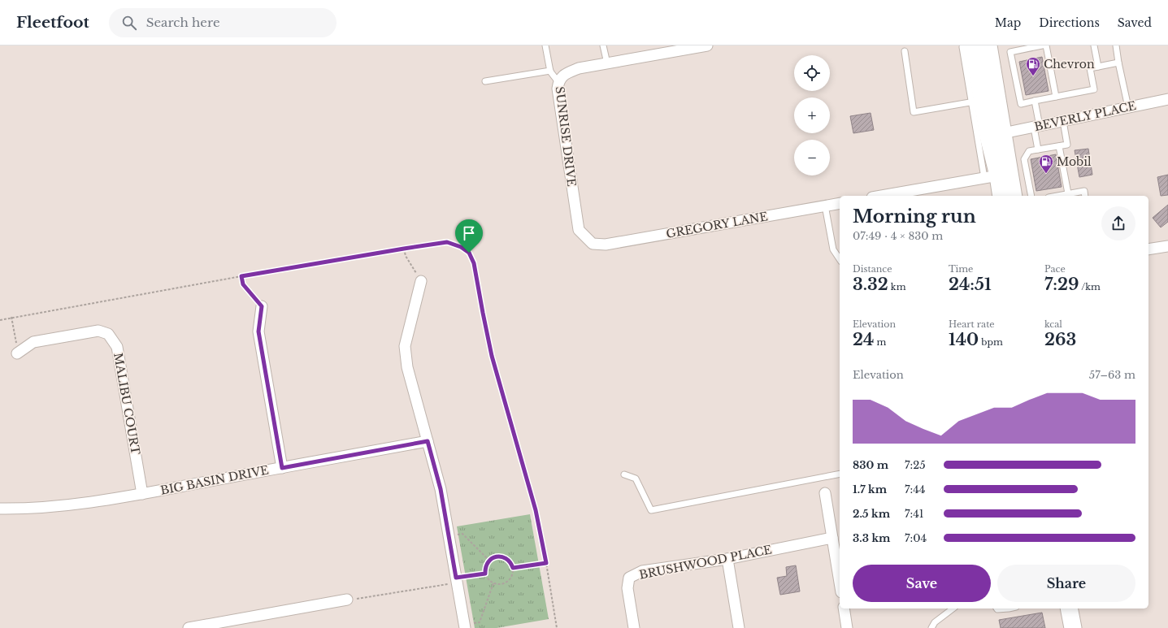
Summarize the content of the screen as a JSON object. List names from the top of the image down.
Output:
{
  "streets": {
    "street": [
      "BEVERLY PLACE",
      "SUNRISE DRIVE",
      "GREGORY LANE",
      "MALIBU COURT",
      "BIG BASIN DRIVE",
      "BRUSHWOOD PLACE"
    ]
  },
  "crossings": [
    ["SUNRISE DRIVE", "GREGORY LANE"],
    ["MALIBU COURT", "BIG BASIN DRIVE"]
  ],
  "places": {
    "fuel station": ["Chevron", "Mobil"]
  },
  "page": {
    "header": "Fleetfoot",
    "search": "Search here",
    "nav": ["Map", "Directions", "Saved"],
    "map_buttons": ["+", "−"],
    "heading": ["Morning run", "07:49 · 4 × 830 m"],
    "stats": [
      ["Distance", "3.32 km"],
      ["Time", "24:51"],
      ["Pace", "7:29 /km"],
      ["Elevation", "24 m"],
      ["Heart rate", "140 bpm"],
      ["kcal", "263"]
    ],
    "chart": ["Elevation", "57–63 m"],
    "list": [
      {
        "name": "830 m",
        "note": "7:25"
      },
      {
        "name": "1.7 km",
        "note": "7:44"
      },
      {
        "name": "2.5 km",
        "note": "7:41"
      },
      {
        "name": "3.3 km",
        "note": "7:04"
      }
    ],
    "buttons": ["Save", "Share"]
  }
}
